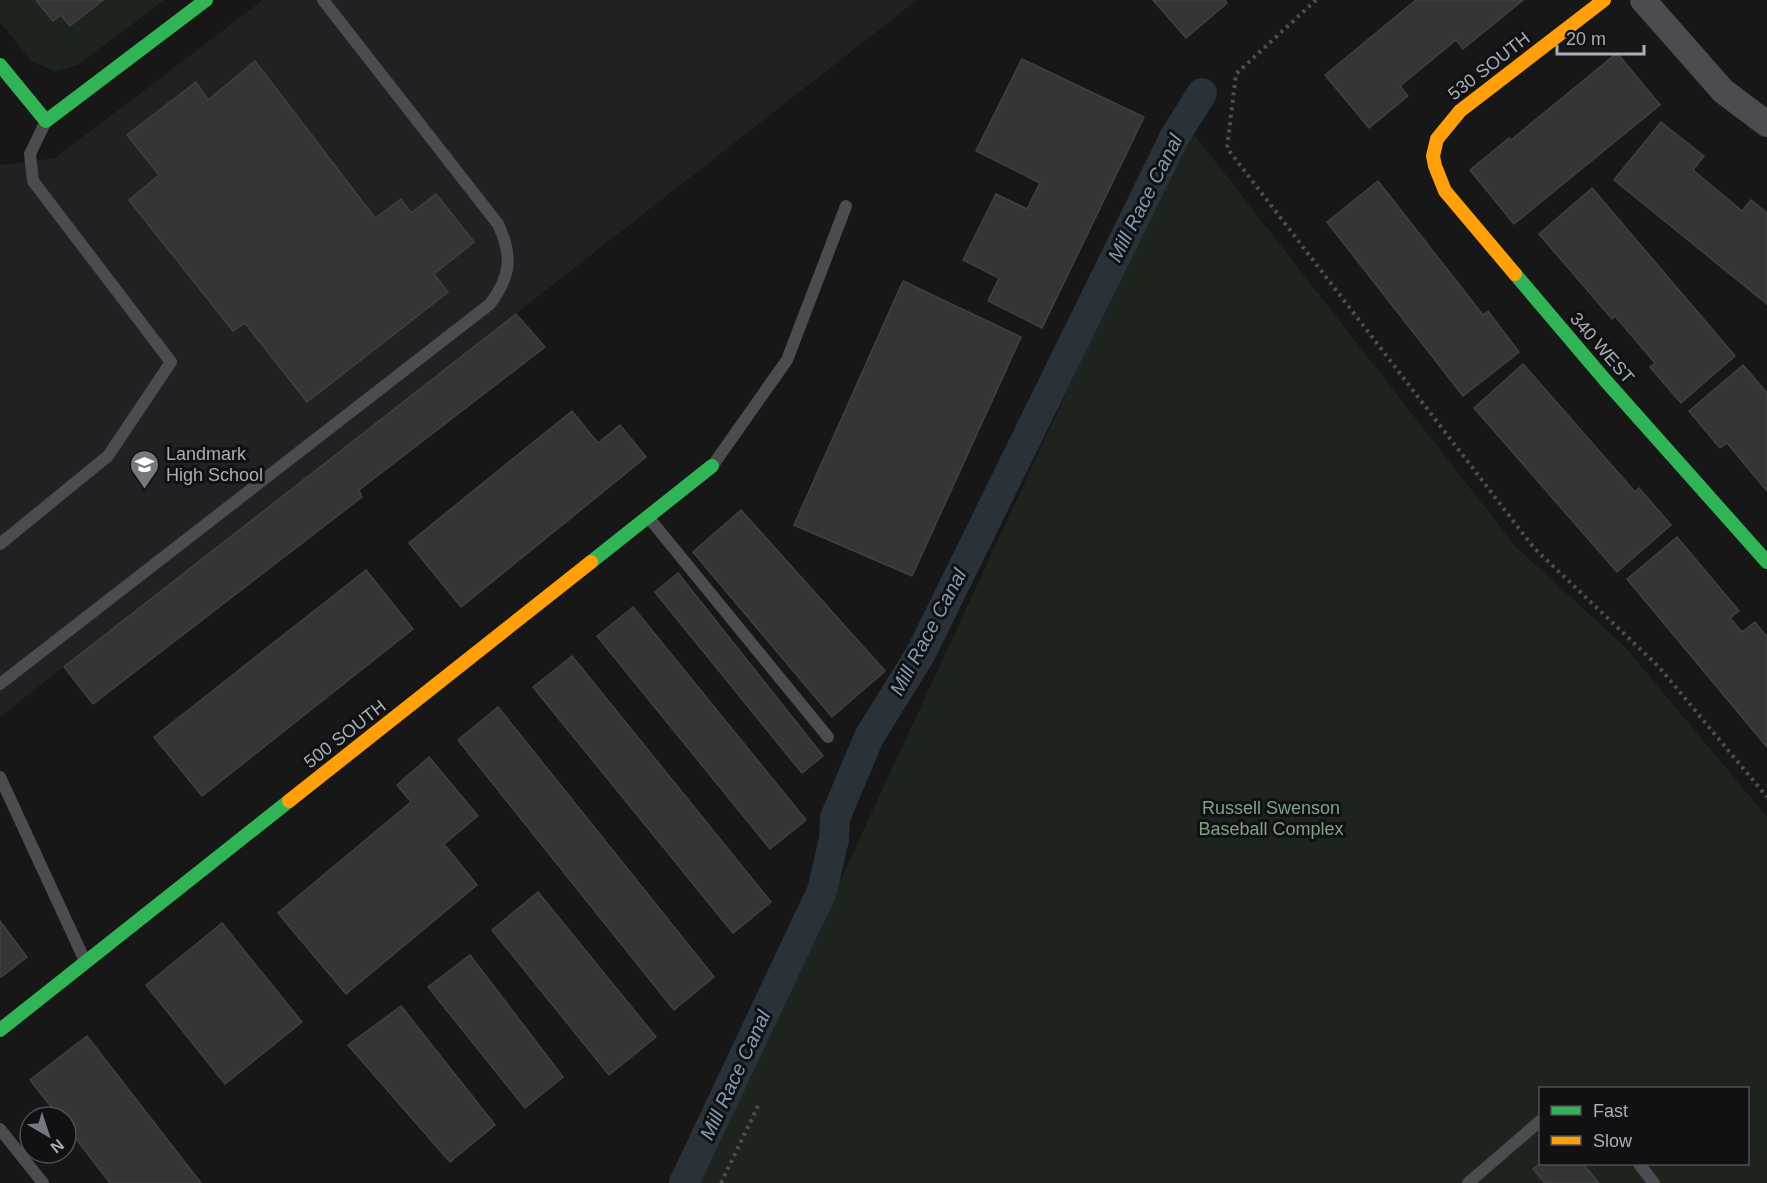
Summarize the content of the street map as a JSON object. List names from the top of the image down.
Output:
{
  "streets": {
    "street": ["530 SOUTH", "340 WEST", "500 SOUTH"]
  },
  "crossings": [
    ["530 SOUTH", "340 WEST"]
  ],
  "water": ["Mill Race Canal"],
  "parks": ["Russell Swenson Baseball Complex"],
  "places": {
    "school or university": ["Landmark High School"]
  },
  "legend": ["Fast", "Slow"],
  "scale_bar": "20 m",
  "north": "bottom right"
}
